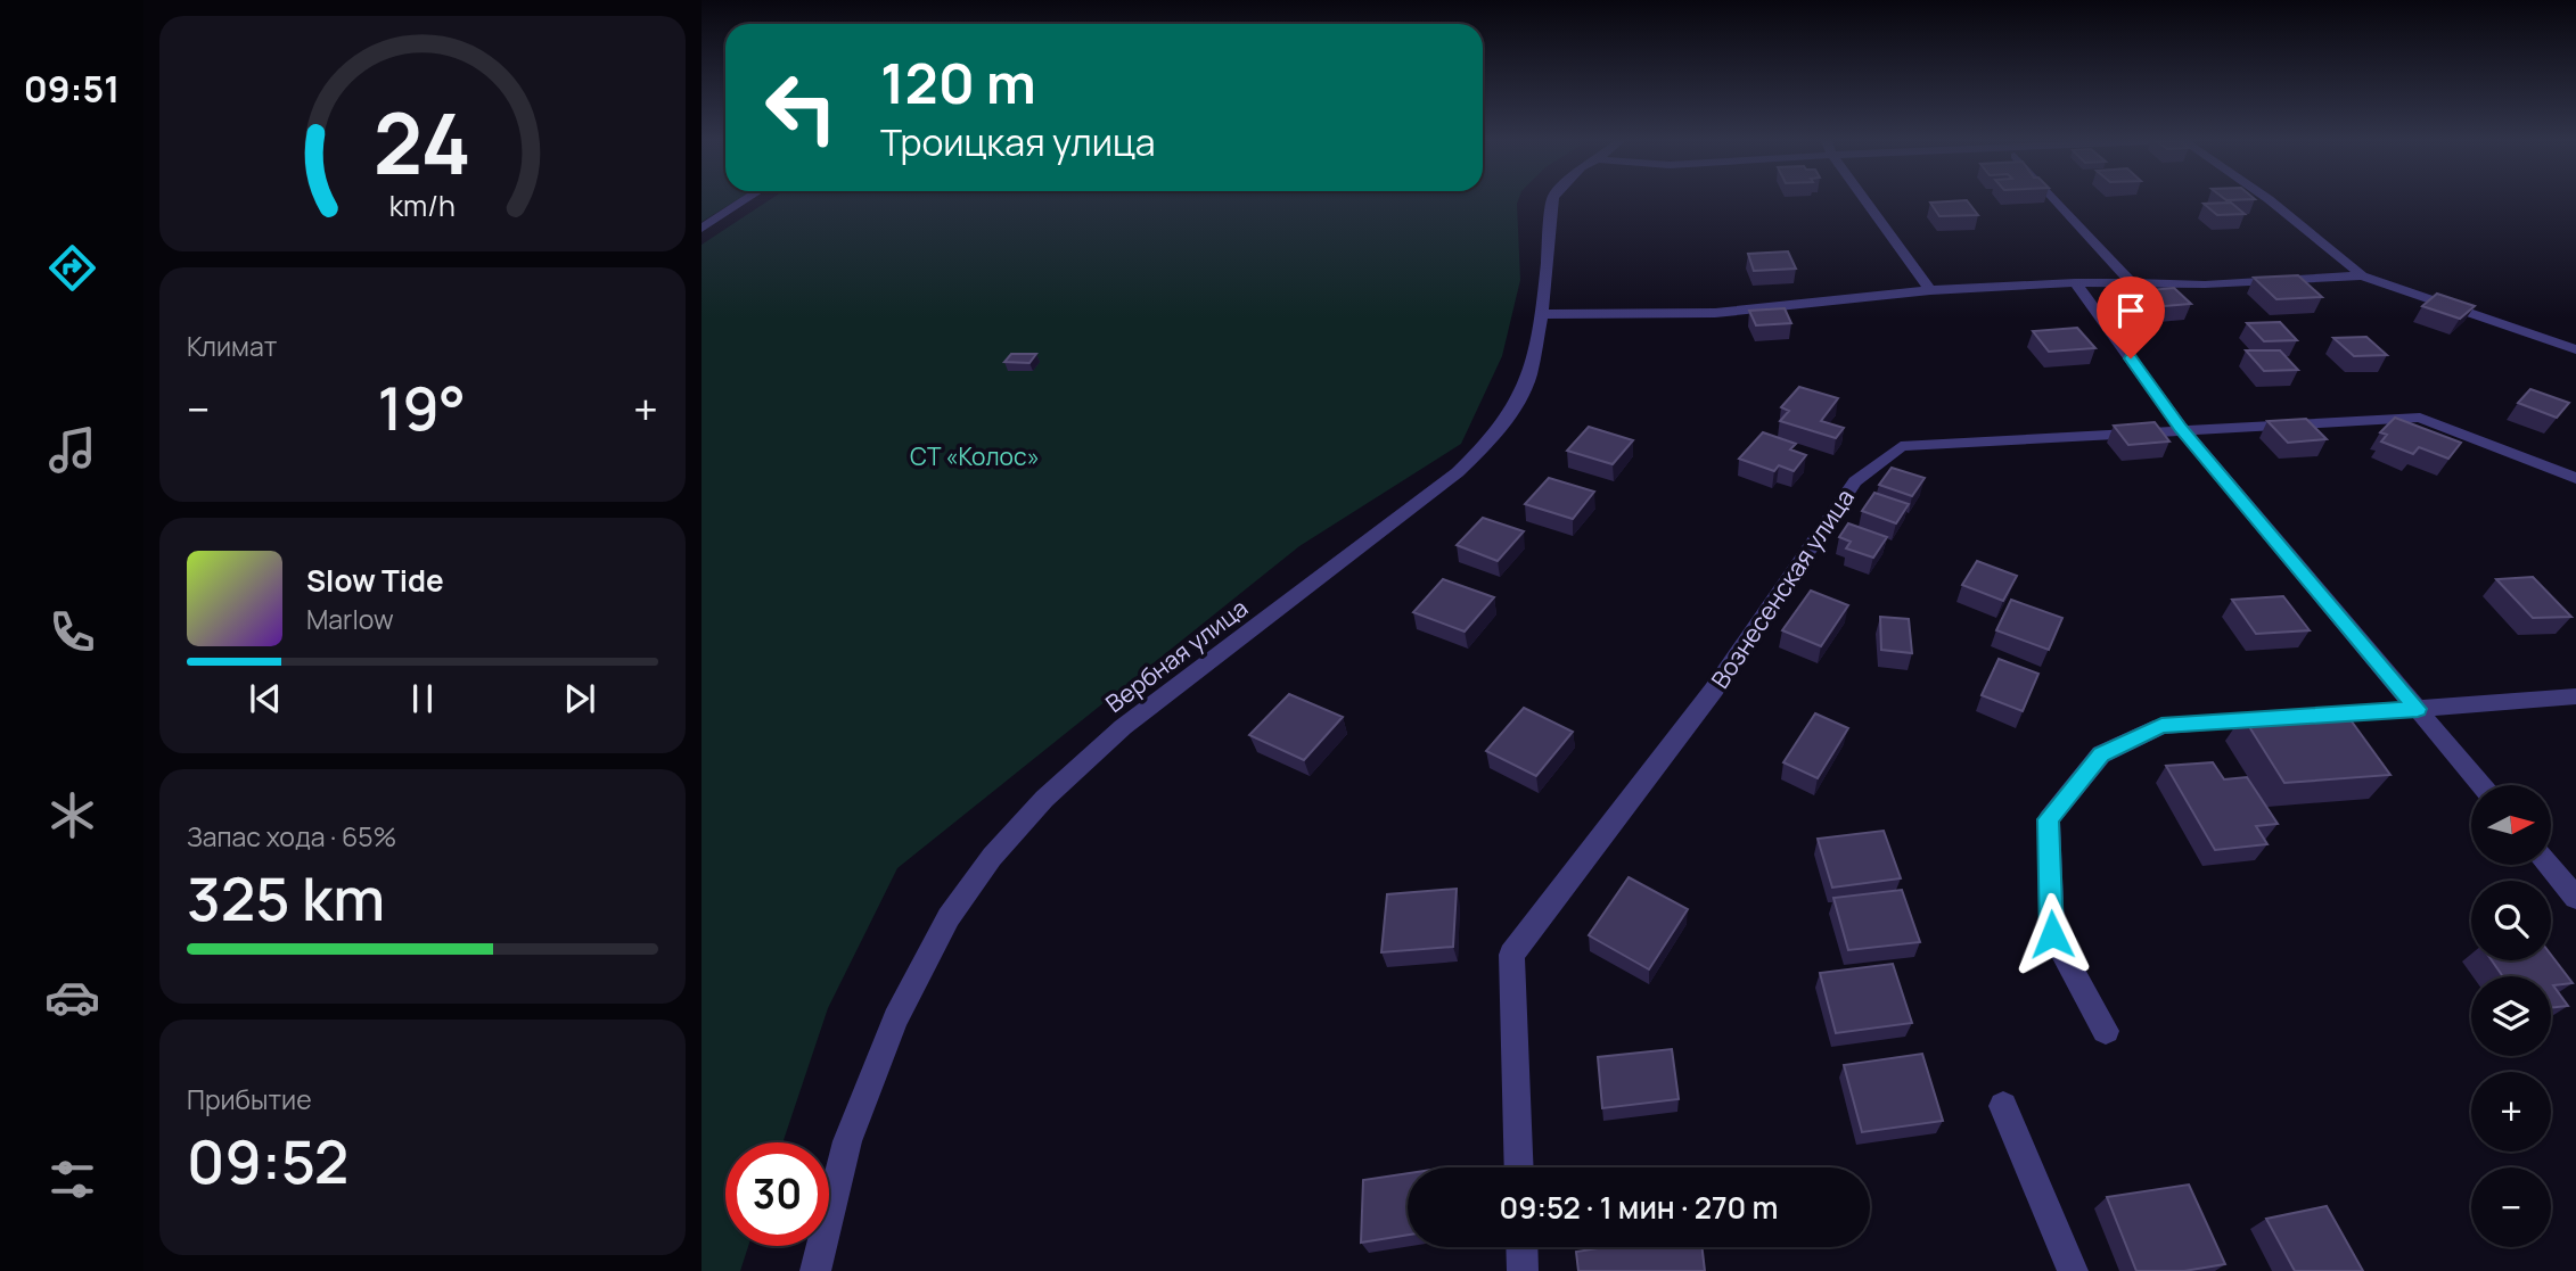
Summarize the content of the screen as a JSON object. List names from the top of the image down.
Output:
{
  "streets": {
    "street": ["Вознесенская улица", "Вербная улица"]
  },
  "parks": ["СТ «Колос»"],
  "north": "right",
  "page": {
    "tabs": "09:51",
    "turn": ["120 m", "Троицкая улица"],
    "tile": [
      "Климат",
      ["Запас хода · 65%", "325 km"],
      ["Прибытие", "09:52"]
    ],
    "heat": ["−", "19°", "+"],
    "song": ["Slow Tide", "Marlow"],
    "map_buttons": ["+", "−"],
    "limit": "30",
    "trip": "09:52 · 1 мин · 270 m",
    "gauge": ["24", "km/h"]
  }
}
